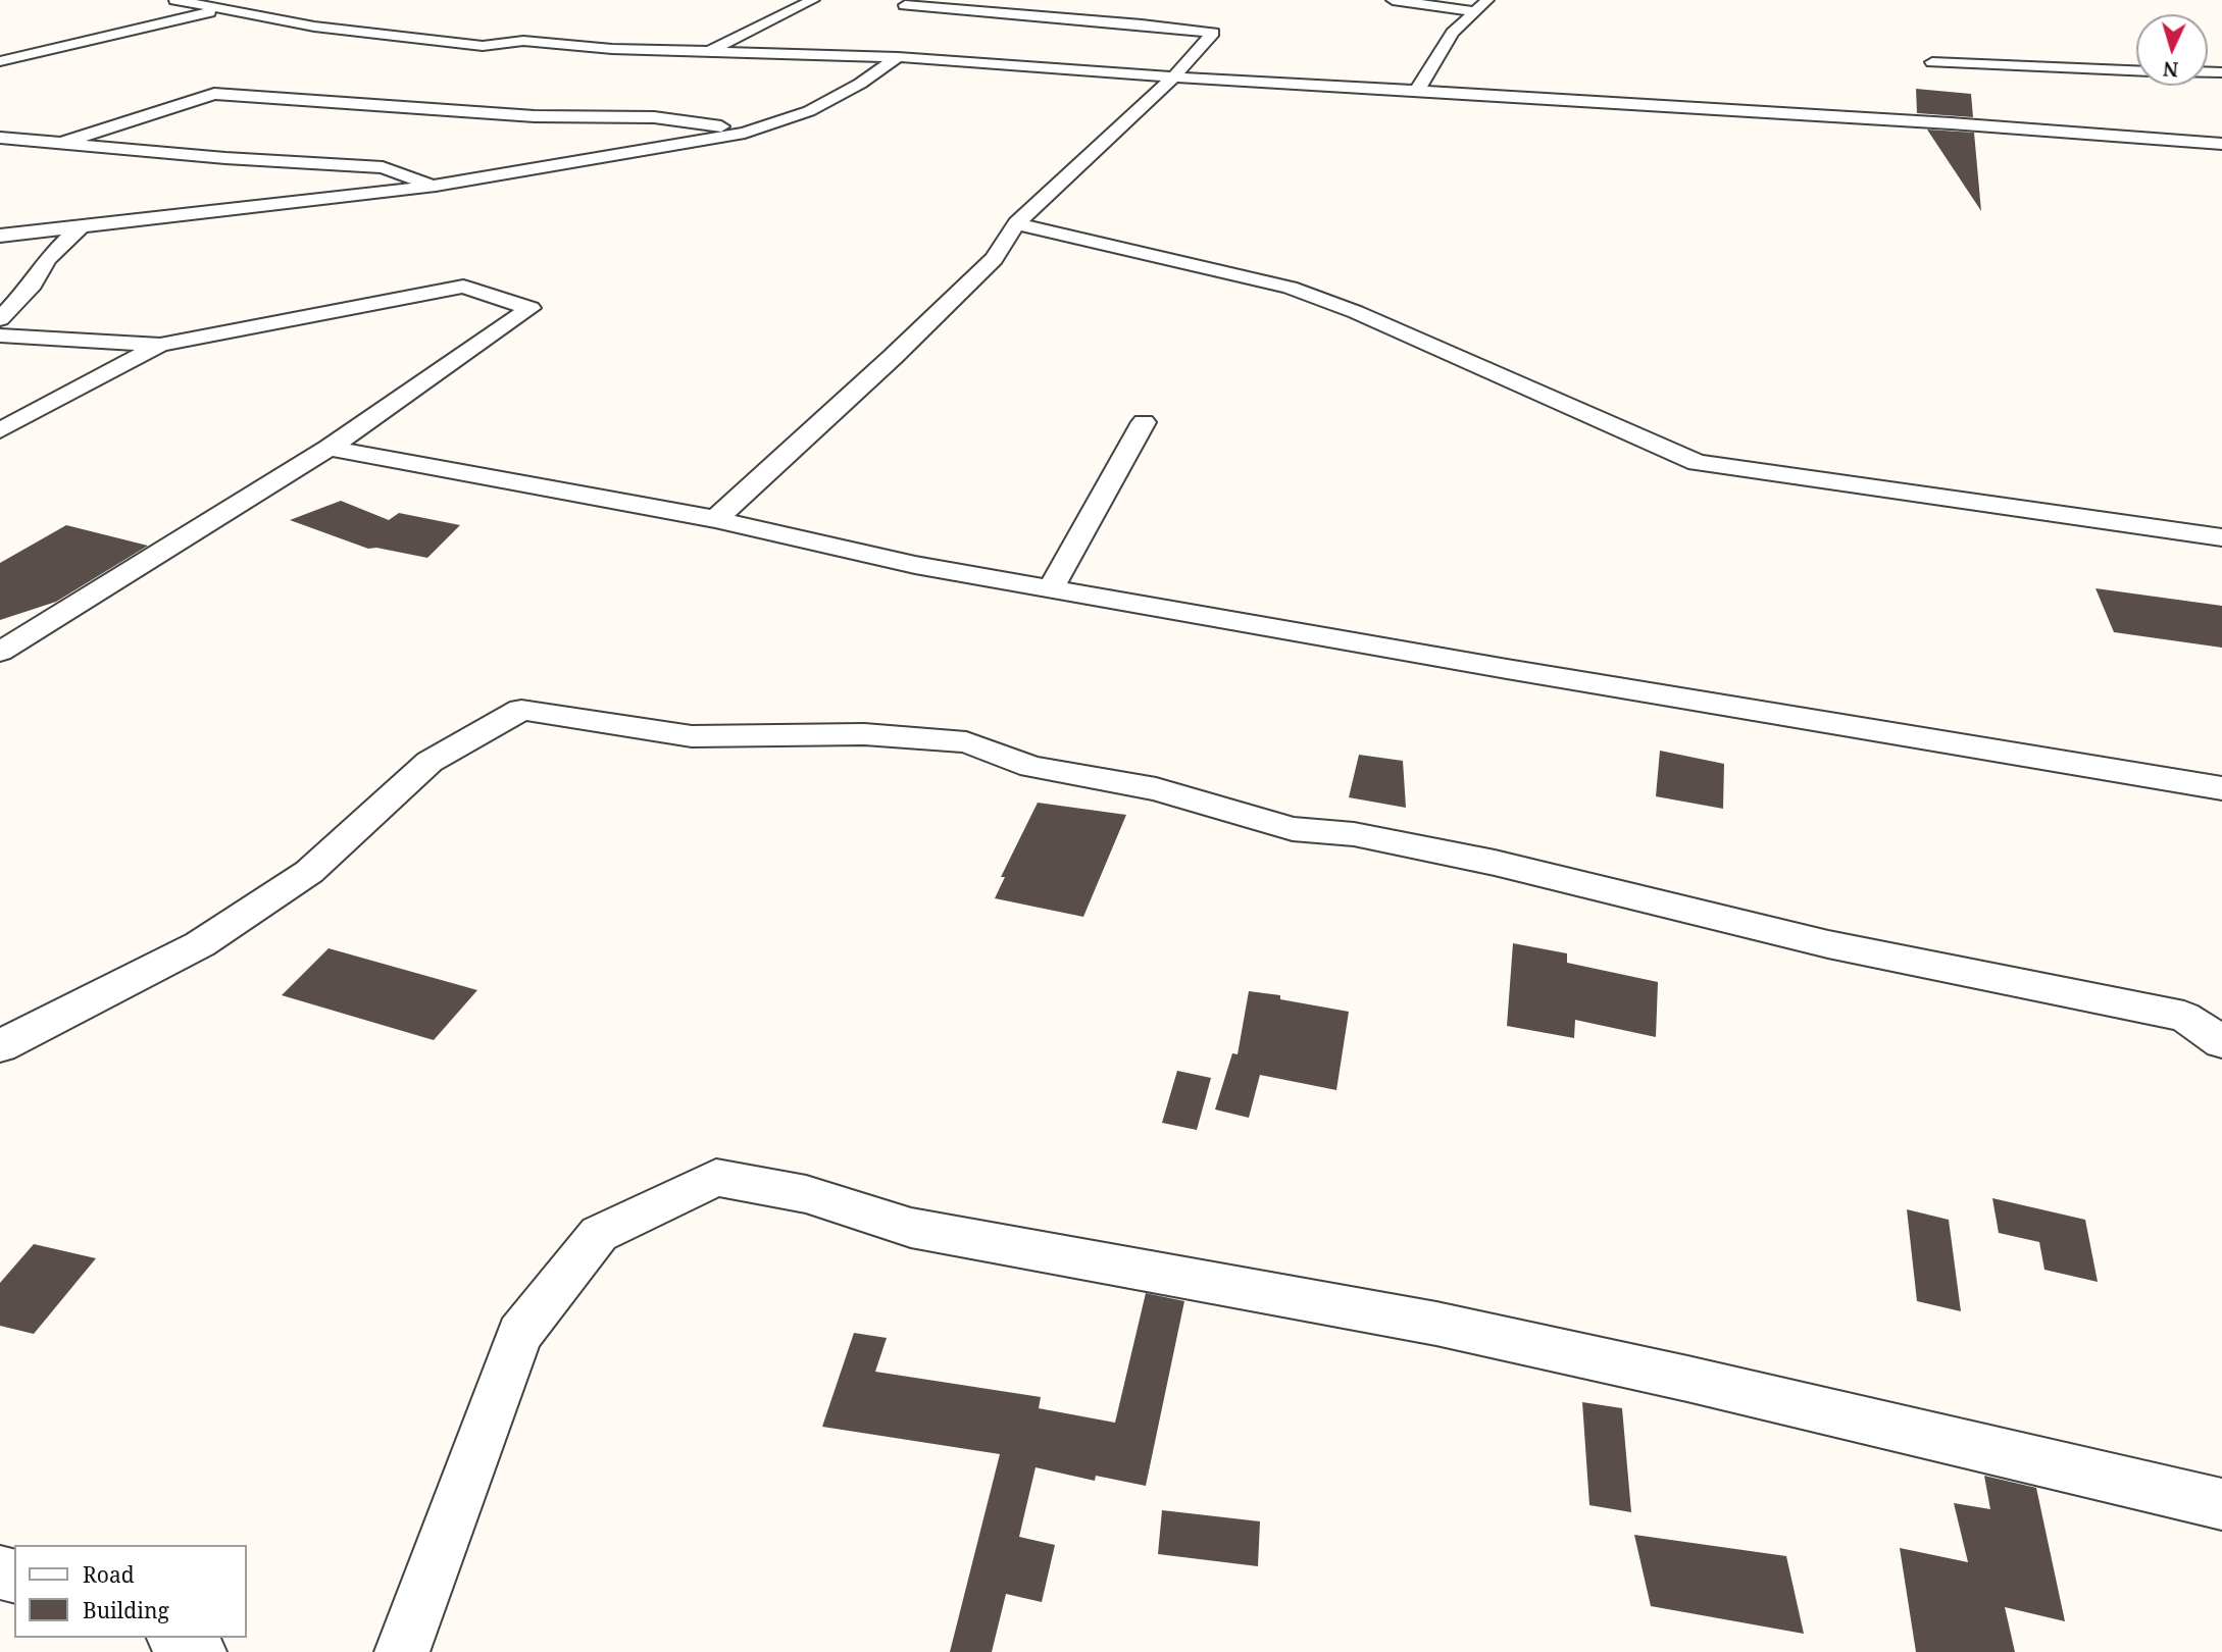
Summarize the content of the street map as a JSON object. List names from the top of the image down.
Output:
{
  "legend": ["Road", "Building"],
  "north": "bottom"
}
